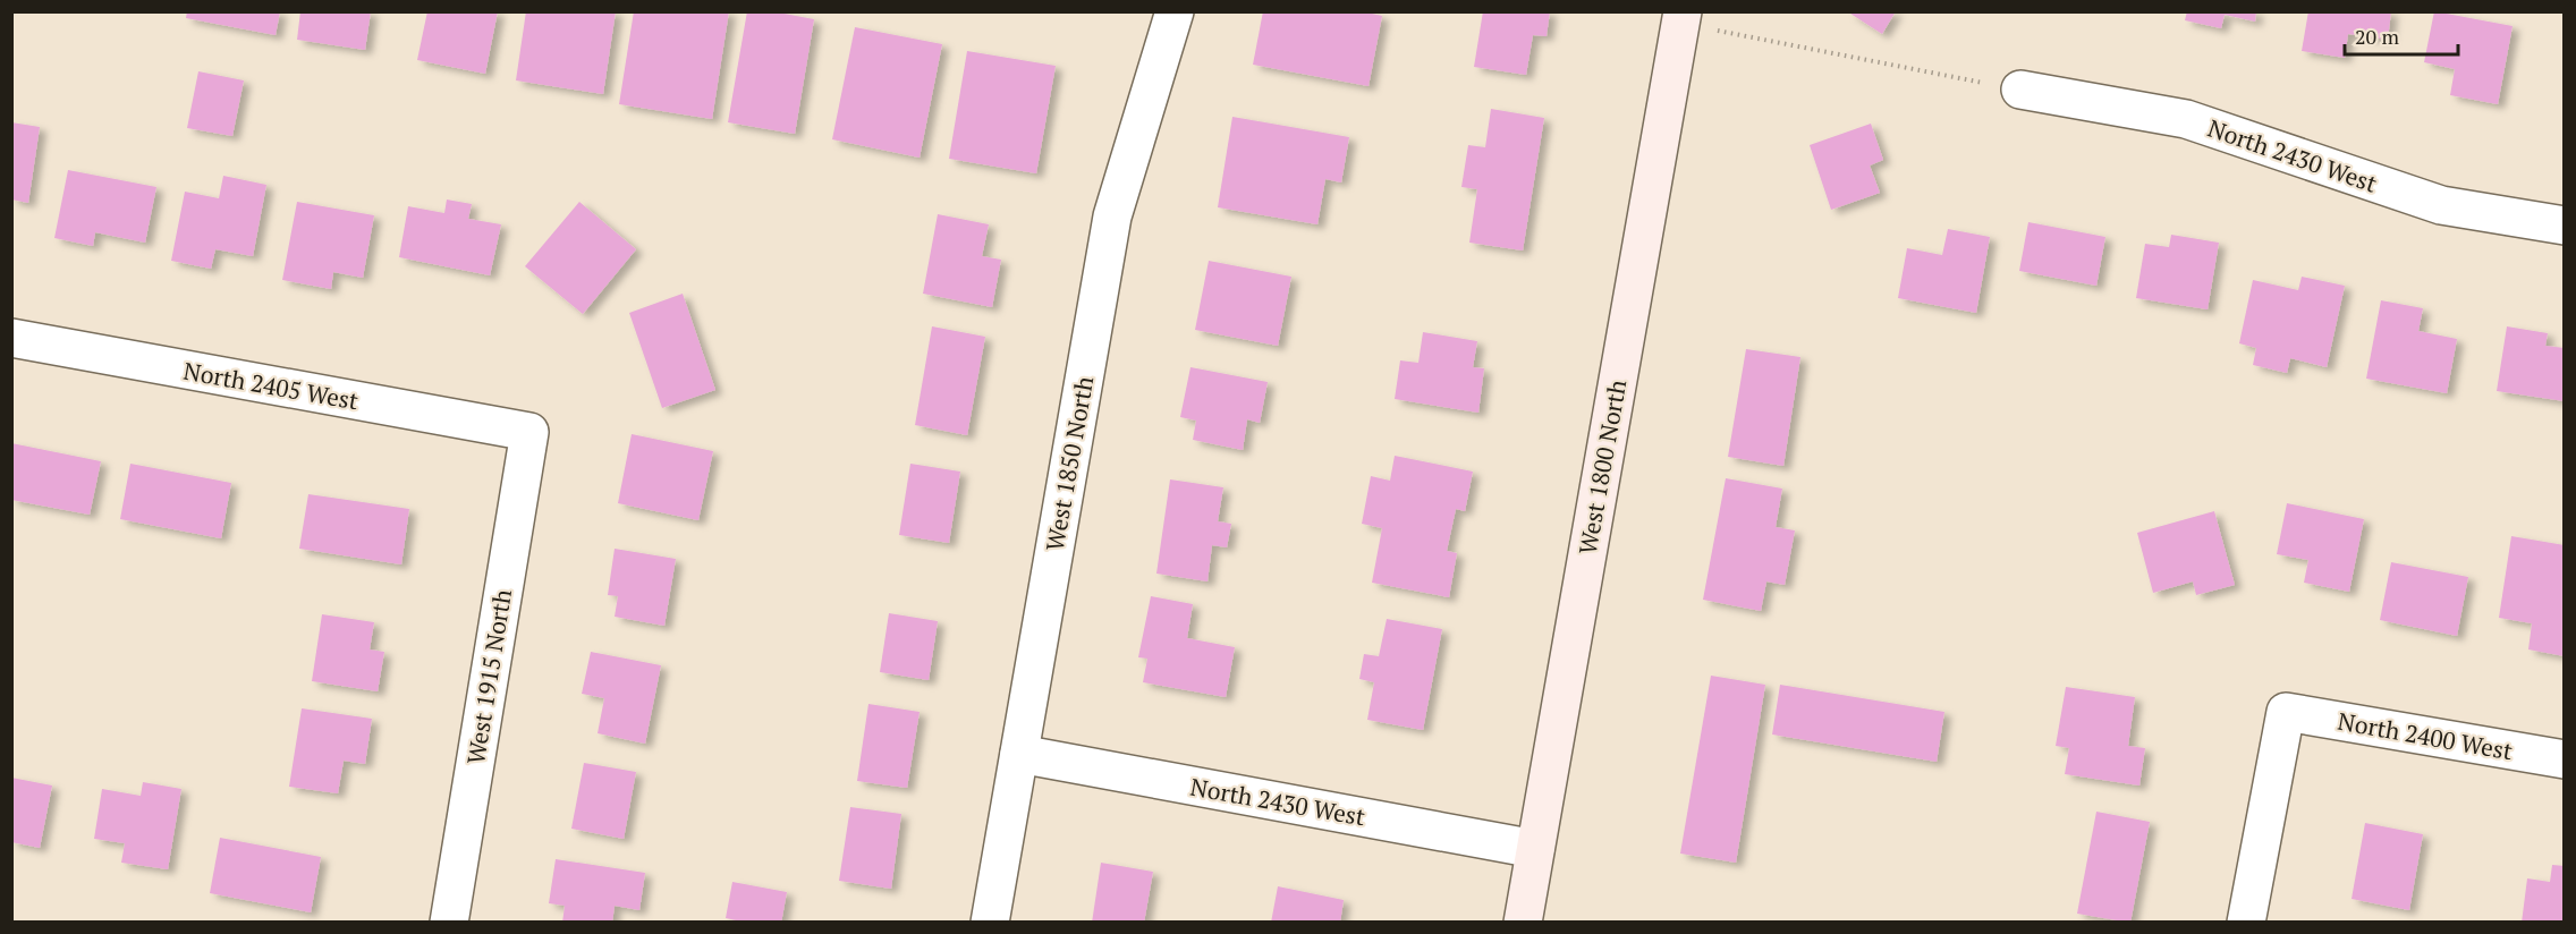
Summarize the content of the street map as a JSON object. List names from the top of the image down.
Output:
{
  "streets": {
    "main road": ["West 1800 North"],
    "street": [
      "North 2430 West",
      "North 2405 West",
      "West 1850 North",
      "West 1915 North",
      "North 2400 West"
    ]
  },
  "crossings": [
    ["North 2430 West", "West 1850 North"],
    ["North 2430 West", "West 1800 North"],
    ["North 2405 West", "West 1915 North"]
  ],
  "scale_bar": "20 m"
}
